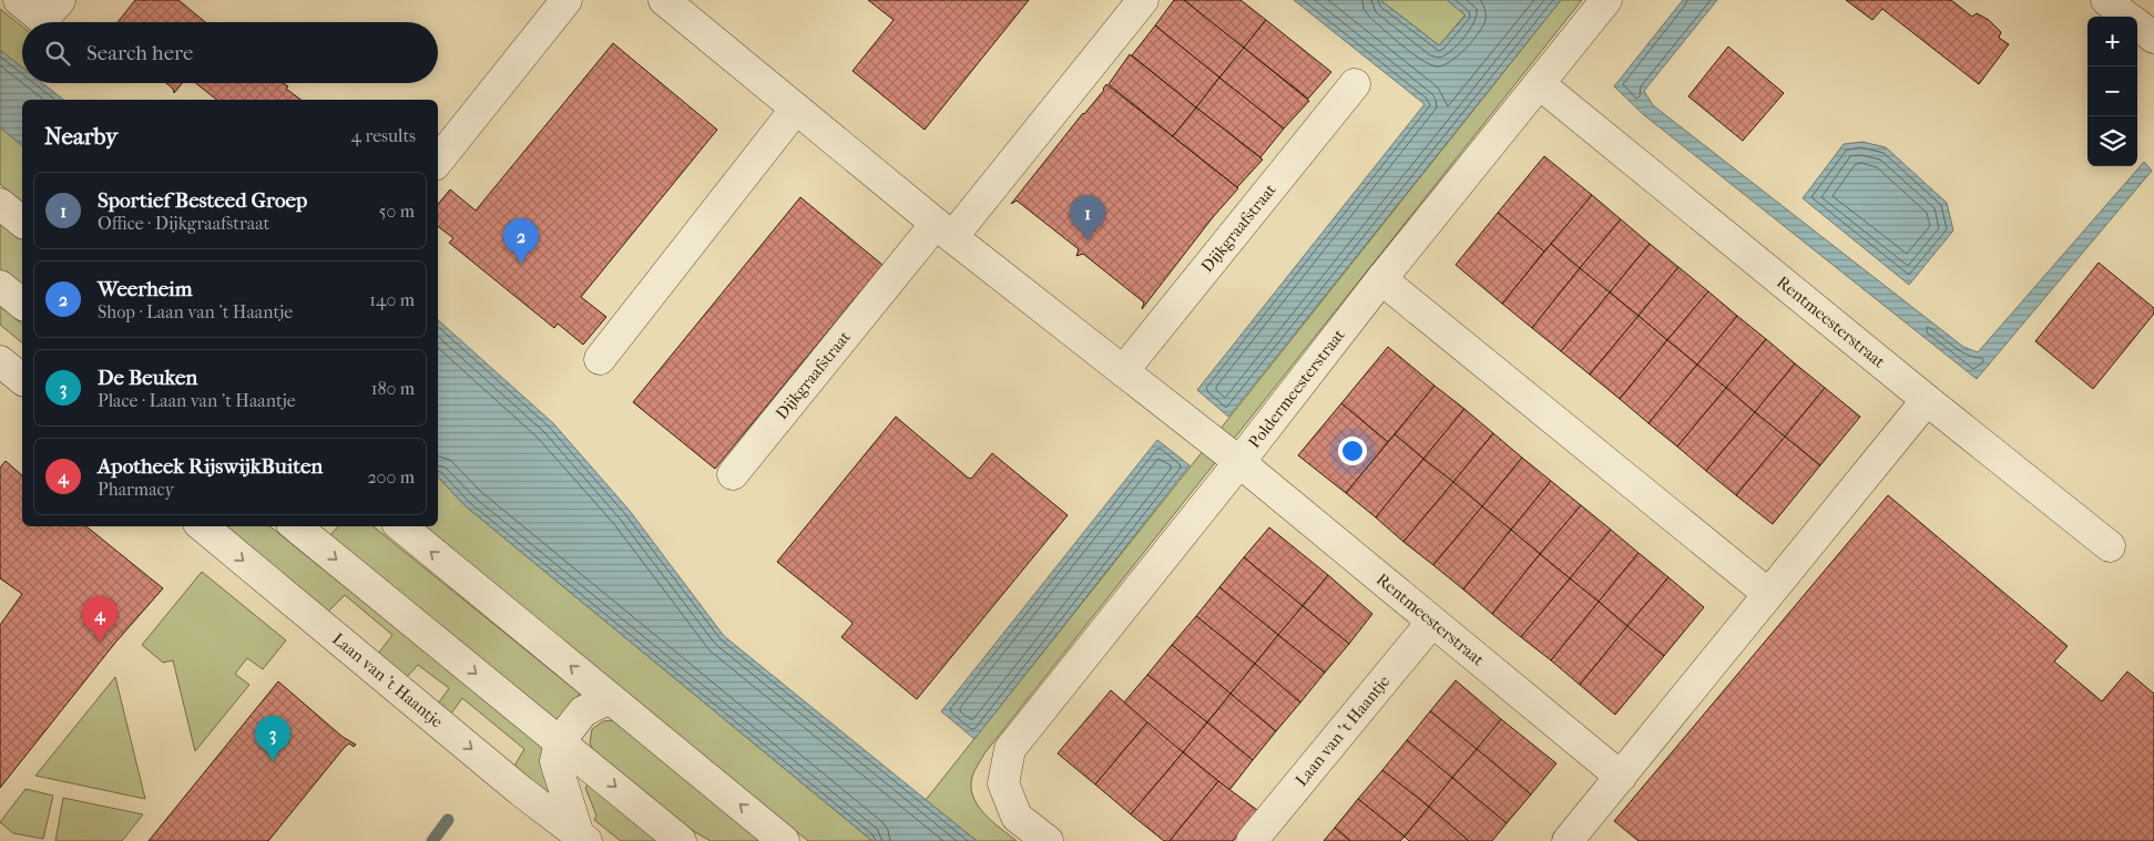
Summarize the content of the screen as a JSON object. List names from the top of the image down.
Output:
{
  "streets": {
    "street": [
      "Dijkgraafstraat",
      "Rentmeesterstraat",
      "Poldermeesterstraat",
      "Laan van 't Haantje"
    ]
  },
  "crossings": [
    ["Rentmeesterstraat", "Poldermeesterstraat"],
    ["Rentmeesterstraat", "Laan van 't Haantje"]
  ],
  "page": {
    "map_buttons": ["+", "−"],
    "search": "Search here",
    "heading": ["Nearby", "4 results"],
    "list": [
      {
        "mark": "1",
        "name": "Sportief Besteed Groep",
        "note": "Office · Dijkgraafstraat",
        "value": "50 m"
      },
      {
        "mark": "2",
        "name": "Weerheim",
        "note": "Shop · Laan van 't Haantje",
        "value": "140 m"
      },
      {
        "mark": "3",
        "name": "De Beuken",
        "note": "Place · Laan van 't Haantje",
        "value": "180 m"
      },
      {
        "mark": "4",
        "name": "Apotheek RijswijkBuiten",
        "note": "Pharmacy",
        "value": "200 m"
      }
    ],
    "pins": [
      "1",
      "2",
      "4",
      "3"
    ]
  }
}
